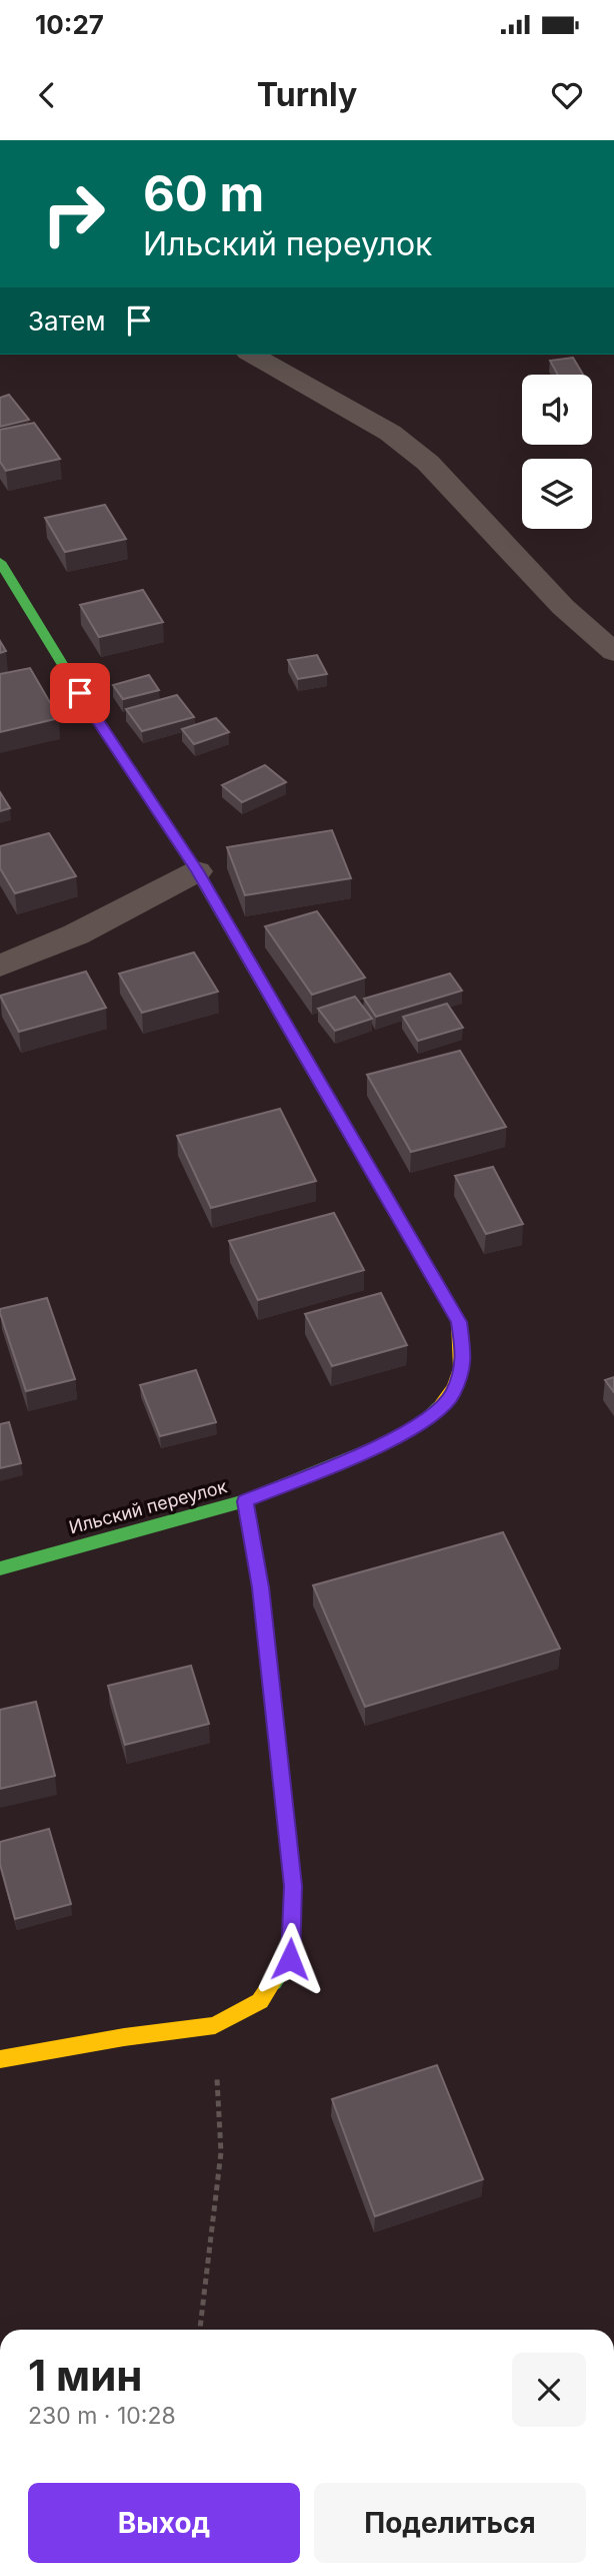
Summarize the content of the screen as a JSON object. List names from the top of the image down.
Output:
{
  "streets": {
    "street": ["Ильский переулок"]
  },
  "page": {
    "status": "10:27",
    "header": "Turnly",
    "turn": ["60 m", "Ильский переулок"],
    "then": "Затем",
    "heading": ["1 мин", "230 m · 10:28"],
    "buttons": ["Выход", "Поделиться"]
  }
}
